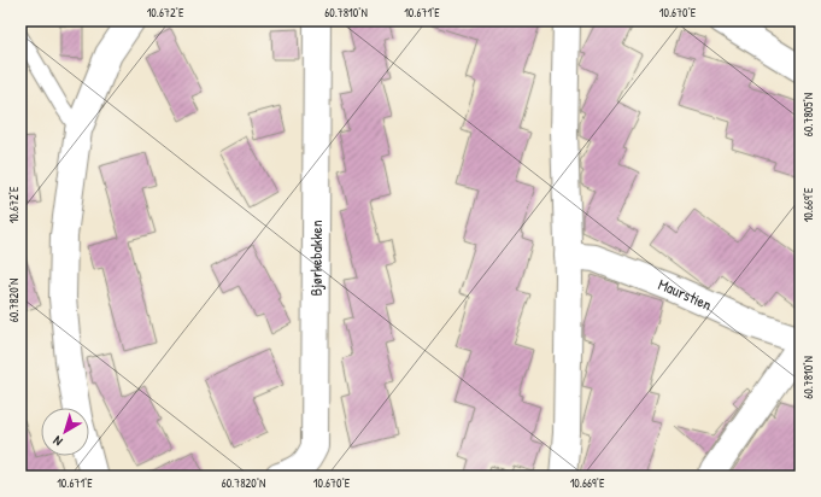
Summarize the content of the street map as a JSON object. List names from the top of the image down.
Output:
{
  "streets": {
    "street": ["Bjørkebakken", "Maurstien"]
  },
  "north": "bottom left",
  "coordinates": [
    "10.672°E",
    "60.7810°N",
    "10.671°E",
    "10.670°E",
    "60.7805°N",
    "10.669°E",
    "60.7820°N"
  ]
}
